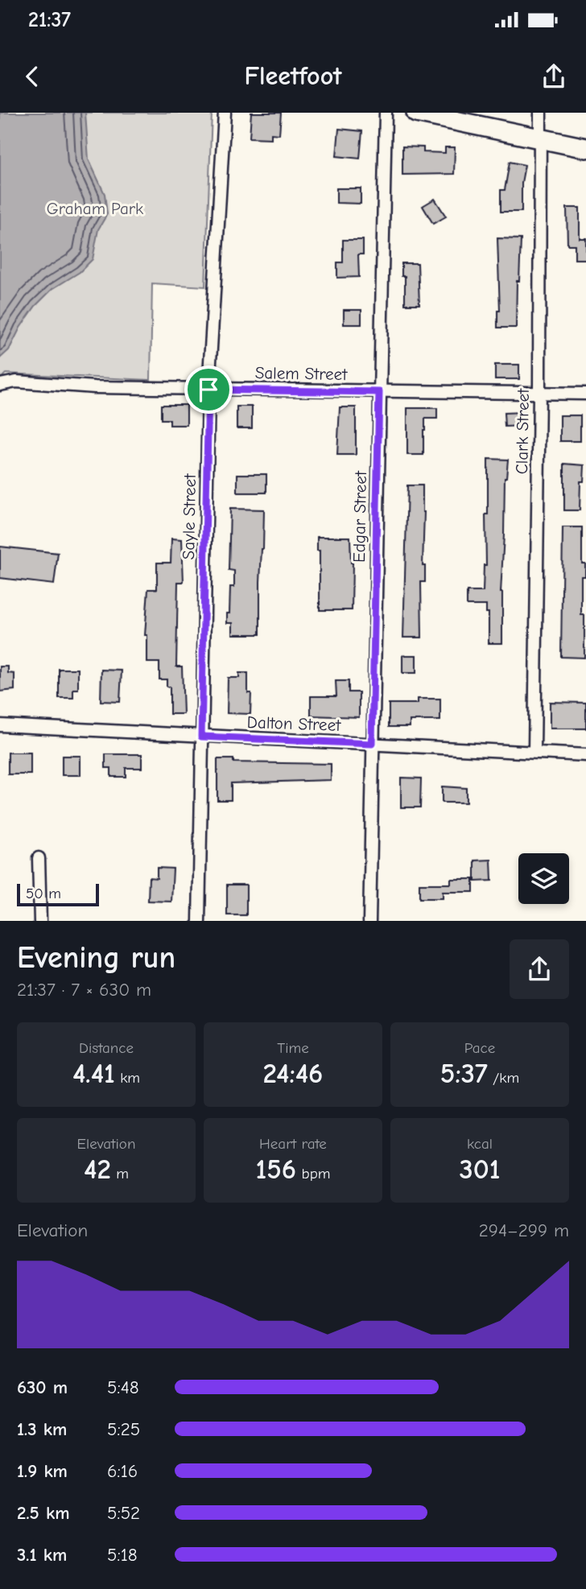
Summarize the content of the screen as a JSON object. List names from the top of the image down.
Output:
{
  "streets": {
    "street": [
      "Salem Street",
      "Clark Street",
      "Sayle Street",
      "Edgar Street",
      "Dalton Street"
    ]
  },
  "crossings": [
    ["Salem Street", "Clark Street"],
    ["Salem Street", "Sayle Street"],
    ["Salem Street", "Edgar Street"],
    ["Clark Street", "Dalton Street"],
    ["Sayle Street", "Dalton Street"],
    ["Edgar Street", "Dalton Street"]
  ],
  "parks": ["Graham Park"],
  "scale_bar": "50 m",
  "page": {
    "status": "21:37",
    "header": "Fleetfoot",
    "scale": "50 m",
    "heading": ["Evening run", "21:37 · 7 × 630 m"],
    "stats": [
      ["Distance", "4.41 km"],
      ["Time", "24:46"],
      ["Pace", "5:37 /km"],
      ["Elevation", "42 m"],
      ["Heart rate", "156 bpm"],
      ["kcal", "301"]
    ],
    "chart": ["Elevation", "294–299 m"],
    "list": [
      {
        "name": "630 m",
        "note": "5:48"
      },
      {
        "name": "1.3 km",
        "note": "5:25"
      },
      {
        "name": "1.9 km",
        "note": "6:16"
      },
      {
        "name": "2.5 km",
        "note": "5:52"
      },
      {
        "name": "3.1 km",
        "note": "5:18"
      }
    ]
  }
}
